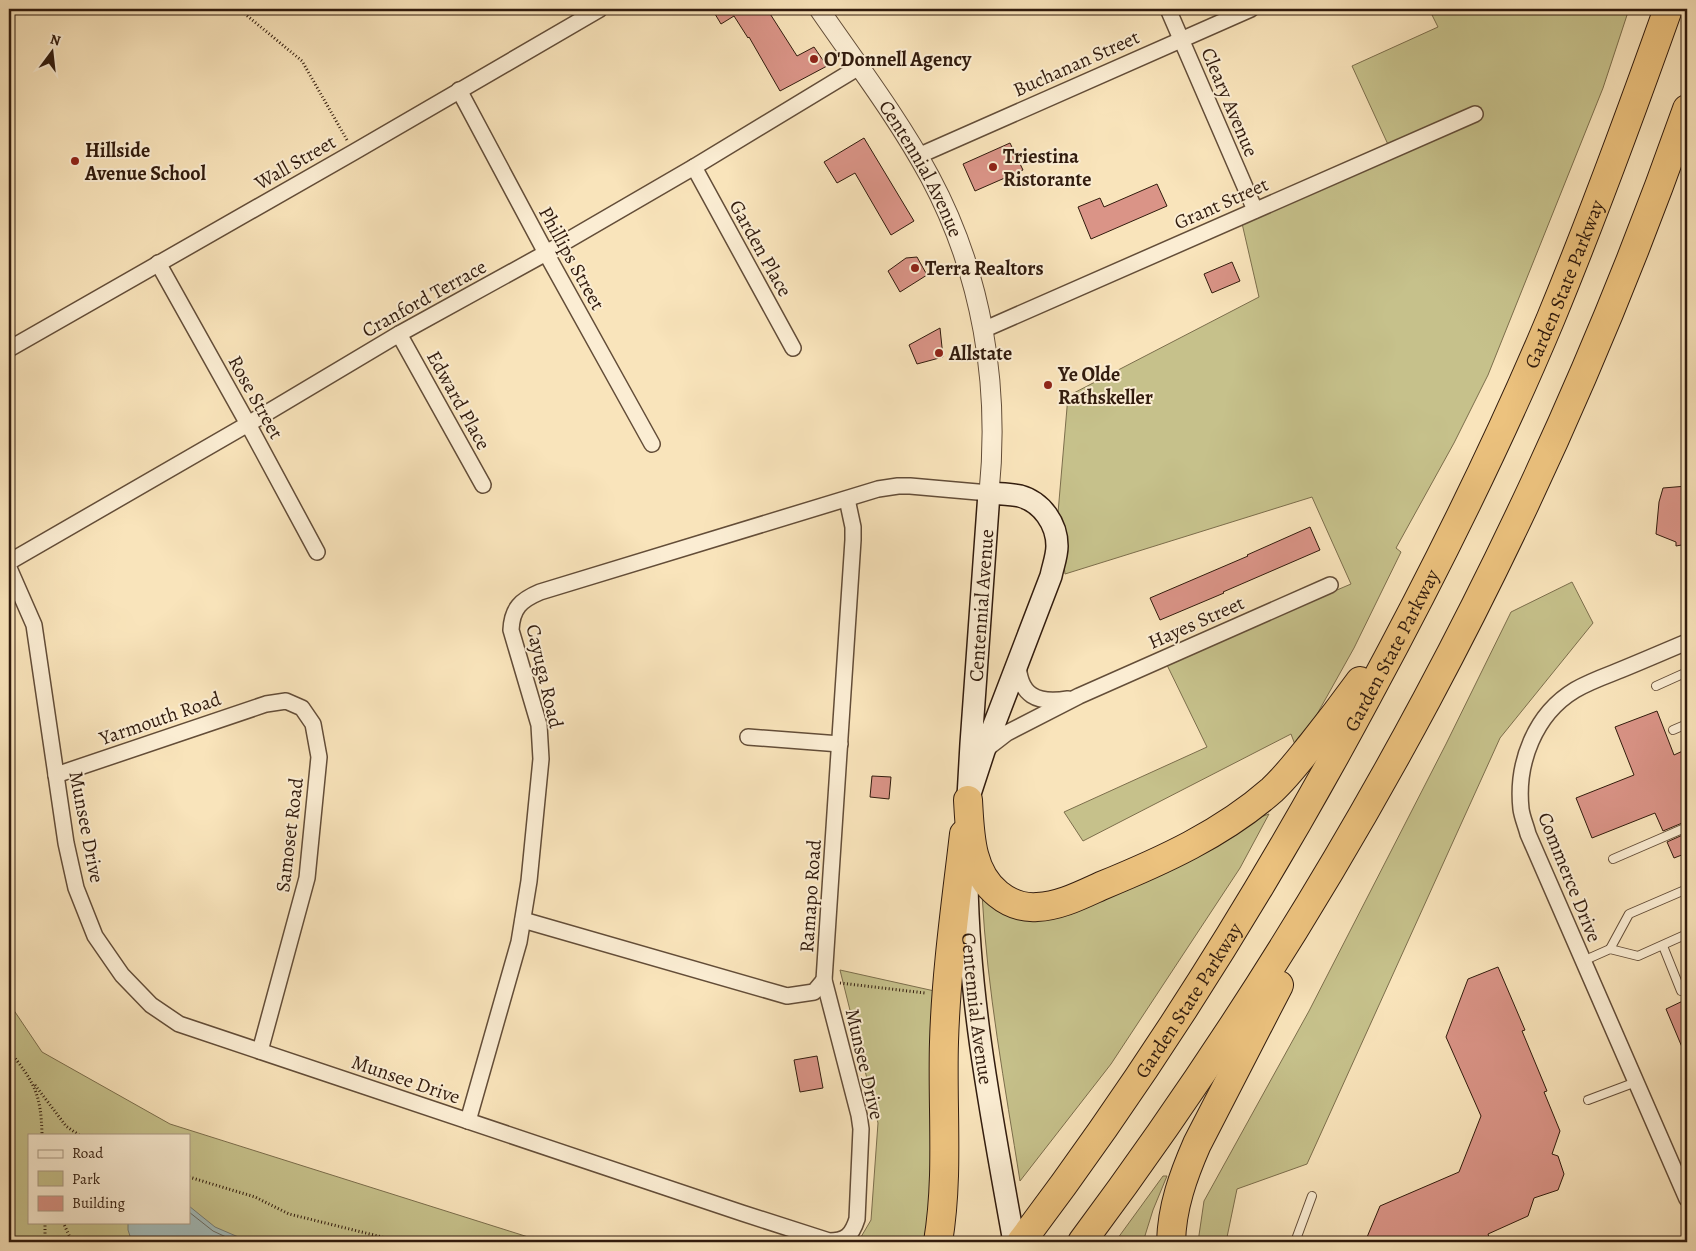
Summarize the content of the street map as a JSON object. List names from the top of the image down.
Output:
{
  "streets": {
    "highway": ["Garden State Parkway"],
    "main road": ["Centennial Avenue"],
    "street": [
      "Buchanan Street",
      "Cleary Avenue",
      "Wall Street",
      "Grant Street",
      "Garden Place",
      "Phillips Street",
      "Cranford Terrace",
      "Rose Street",
      "Edward Place",
      "Hayes Street",
      "Cayuga Road",
      "Yarmouth Road",
      "Munsee Drive",
      "Samoset Road",
      "Commerce Drive",
      "Ramapo Road"
    ]
  },
  "crossings": [
    ["Buchanan Street", "Cleary Avenue"],
    ["Buchanan Street", "Centennial Avenue"],
    ["Cleary Avenue", "Grant Street"],
    ["Wall Street", "Phillips Street"],
    ["Wall Street", "Rose Street"],
    ["Centennial Avenue", "Grant Street"],
    ["Centennial Avenue", "Cranford Terrace"],
    ["Centennial Avenue", "Cayuga Road"],
    ["Garden Place", "Cranford Terrace"],
    ["Phillips Street", "Cranford Terrace"],
    ["Cranford Terrace", "Rose Street"],
    ["Cranford Terrace", "Edward Place"],
    ["Cayuga Road", "Munsee Drive"],
    ["Cayuga Road", "Ramapo Road"],
    ["Yarmouth Road", "Munsee Drive"],
    ["Yarmouth Road", "Samoset Road"],
    ["Munsee Drive", "Samoset Road"],
    ["Munsee Drive", "Ramapo Road"]
  ],
  "places": [
    "O'Donnell Agency",
    "Hillside Avenue School",
    "Triestina Ristorante",
    "Terra Realtors",
    "Allstate",
    "Ye Olde Rathskeller"
  ],
  "legend": ["Road", "Park", "Building"],
  "north": "top"
}
